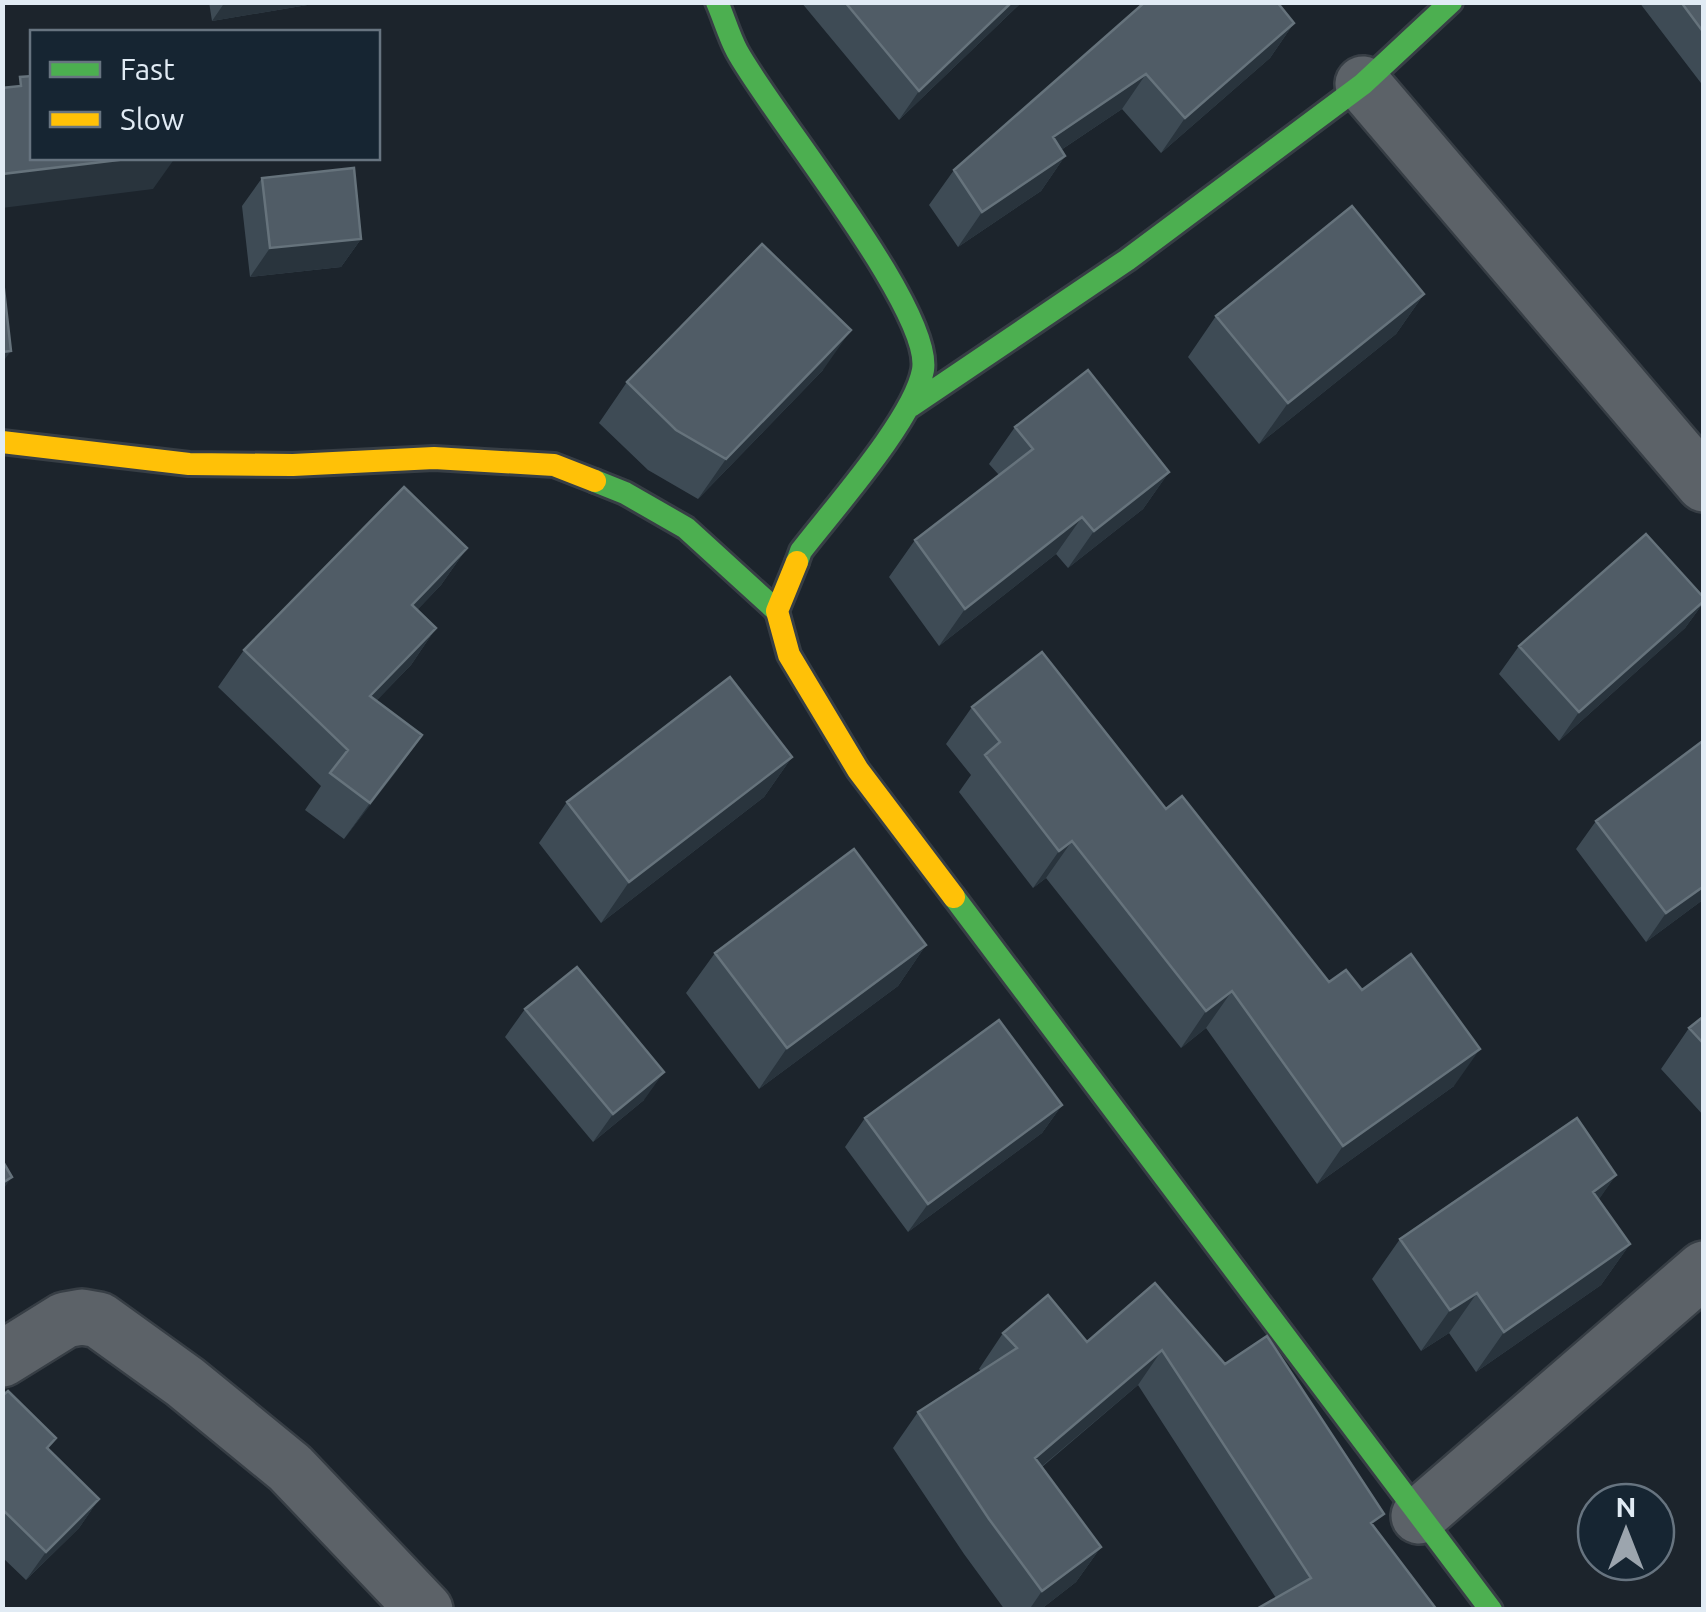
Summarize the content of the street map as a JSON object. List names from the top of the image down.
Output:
{
  "legend": ["Fast", "Slow"],
  "north": "top"
}
